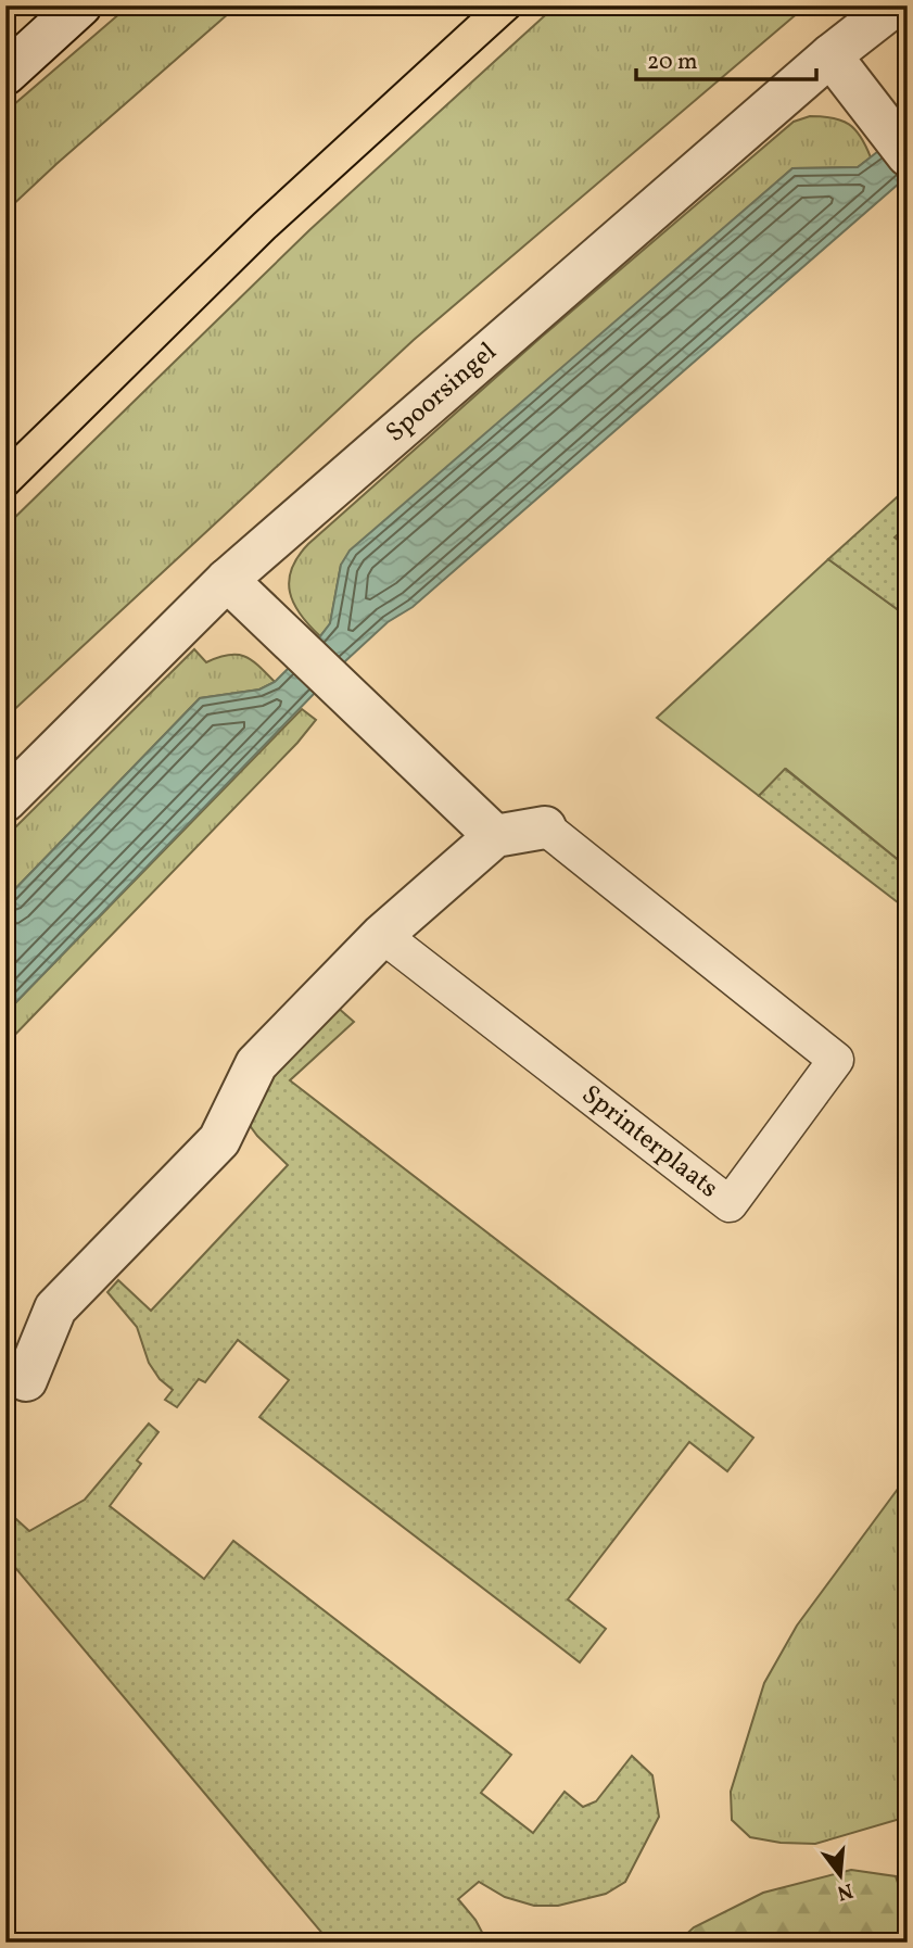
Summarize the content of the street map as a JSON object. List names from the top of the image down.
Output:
{
  "streets": {
    "street": ["Spoorsingel", "Sprinterplaats"]
  },
  "scale_bar": "20 m",
  "north": "bottom"
}
